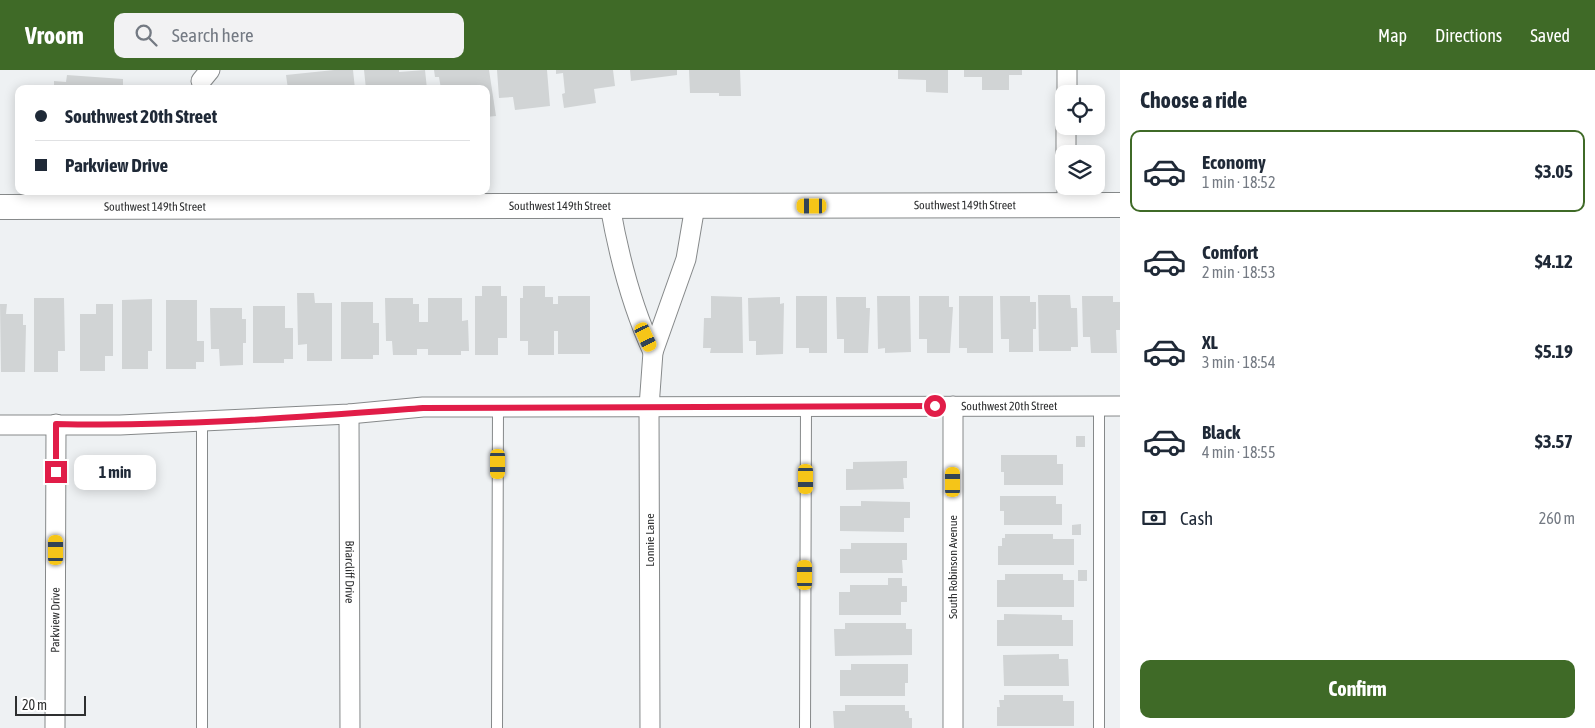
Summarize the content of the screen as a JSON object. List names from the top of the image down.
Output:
{
  "streets": {
    "street": [
      "Southwest 149th Street",
      "Southwest 20th Street",
      "Lonnie Lane",
      "South Robinson Avenue",
      "Briarcliff Drive",
      "Parkview Drive"
    ]
  },
  "crossings": [
    ["Southwest 149th Street", "Lonnie Lane"],
    ["Southwest 20th Street", "Lonnie Lane"],
    ["Southwest 20th Street", "South Robinson Avenue"],
    ["Southwest 20th Street", "Briarcliff Drive"],
    ["Southwest 20th Street", "Parkview Drive"]
  ],
  "scale_bar": "20 m",
  "page": {
    "header": "Vroom",
    "search": "Search here",
    "nav": ["Map", "Directions", "Saved"],
    "heading": "Choose a ride",
    "banner": ["Southwest 20th Street", "Parkview Drive"],
    "list": [
      {
        "name": "Economy",
        "note": "1 min · 18:52",
        "value": "$3.05"
      },
      {
        "name": "Comfort",
        "note": "2 min · 18:53",
        "value": "$4.12"
      },
      {
        "name": "XL",
        "note": "3 min · 18:54",
        "value": "$5.19"
      },
      {
        "name": "Black",
        "note": "4 min · 18:55",
        "value": "$3.57"
      }
    ],
    "bubble": "1 min",
    "pay": ["Cash", "260 m"],
    "buttons": "Confirm",
    "scale": "20 m"
  }
}
